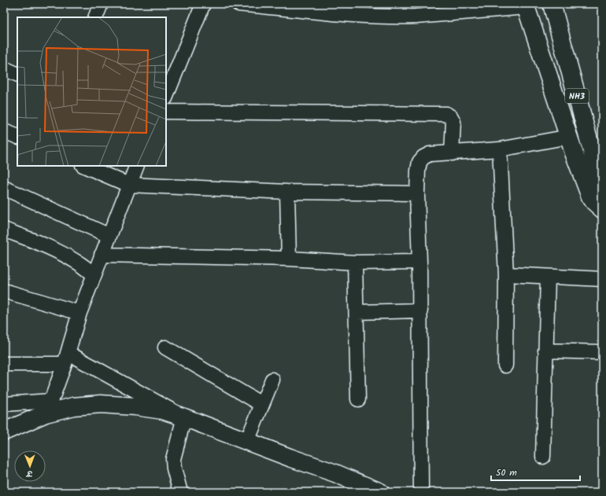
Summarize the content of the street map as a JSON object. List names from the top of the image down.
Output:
{
  "streets": {
    "main road": ["NH3"]
  },
  "scale_bar": "50 m",
  "north": "bottom"
}
